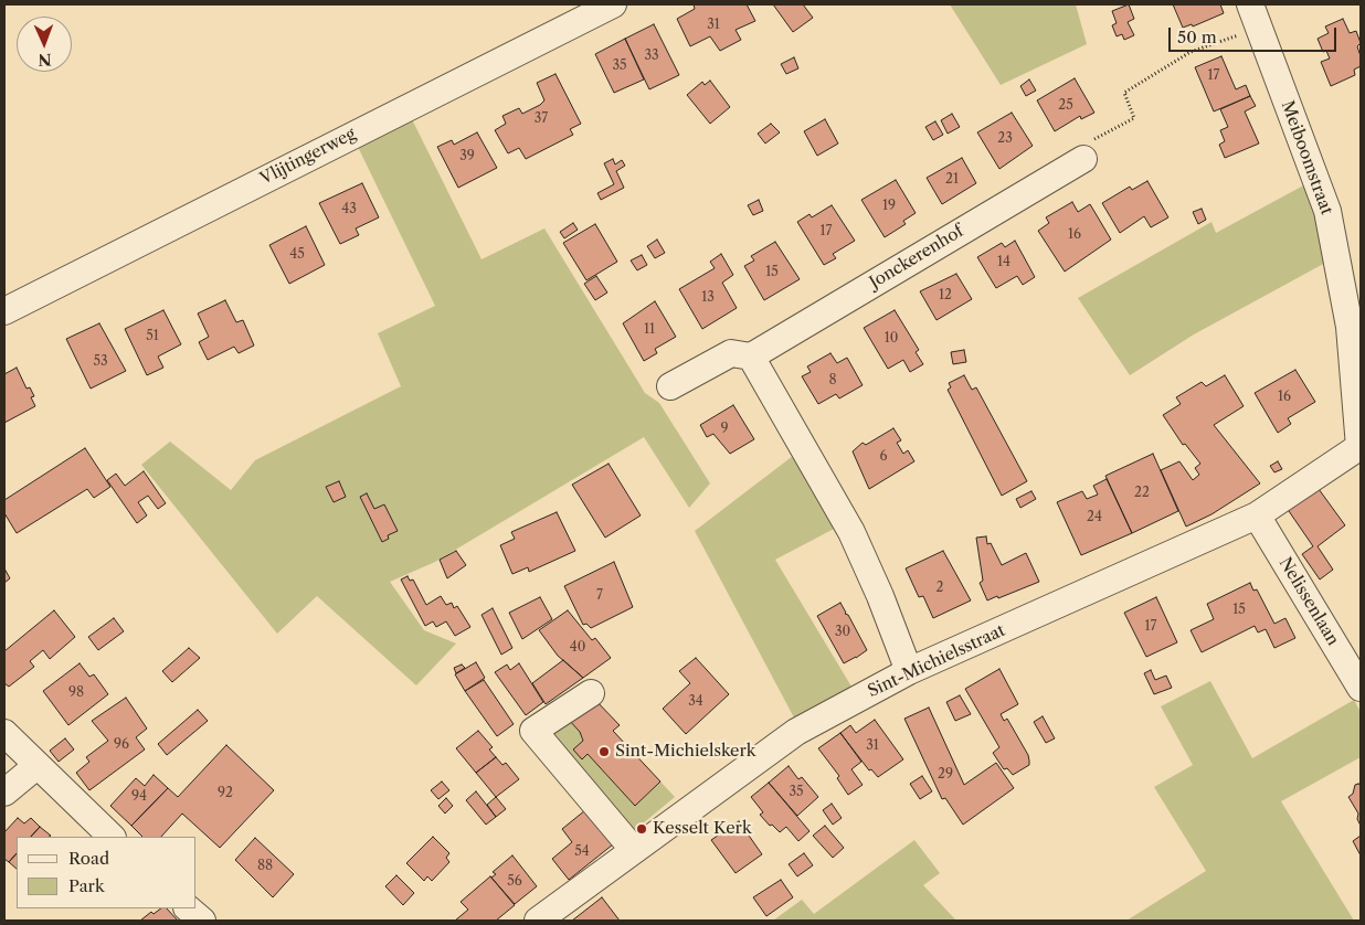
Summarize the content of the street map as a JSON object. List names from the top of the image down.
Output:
{
  "streets": {
    "street": [
      "Vlijtingerweg",
      "Meiboomstraat",
      "Jonckerenhof",
      "Nelissenlaan",
      "Sint-Michielsstraat"
    ]
  },
  "crossings": [
    ["Meiboomstraat", "Sint-Michielsstraat"],
    ["Nelissenlaan", "Sint-Michielsstraat"]
  ],
  "places": ["Sint-Michielskerk", "Kesselt Kerk"],
  "house_numbers": [
    "31",
    "33",
    "35",
    "17",
    "25",
    "37",
    "23",
    "39",
    "21",
    "19",
    "43",
    "17",
    "16",
    "45",
    "14",
    "15",
    "12",
    "13",
    "11",
    "51",
    "10",
    "53",
    "8",
    "16",
    "9",
    "6",
    "22",
    "24",
    "2",
    "7",
    "15",
    "17",
    "30",
    "40",
    "98",
    "34",
    "96",
    "31",
    "29",
    "35",
    "92",
    "94",
    "54",
    "88",
    "56"
  ],
  "legend": ["Road", "Park"],
  "scale_bar": "50 m",
  "north": "bottom"
}
